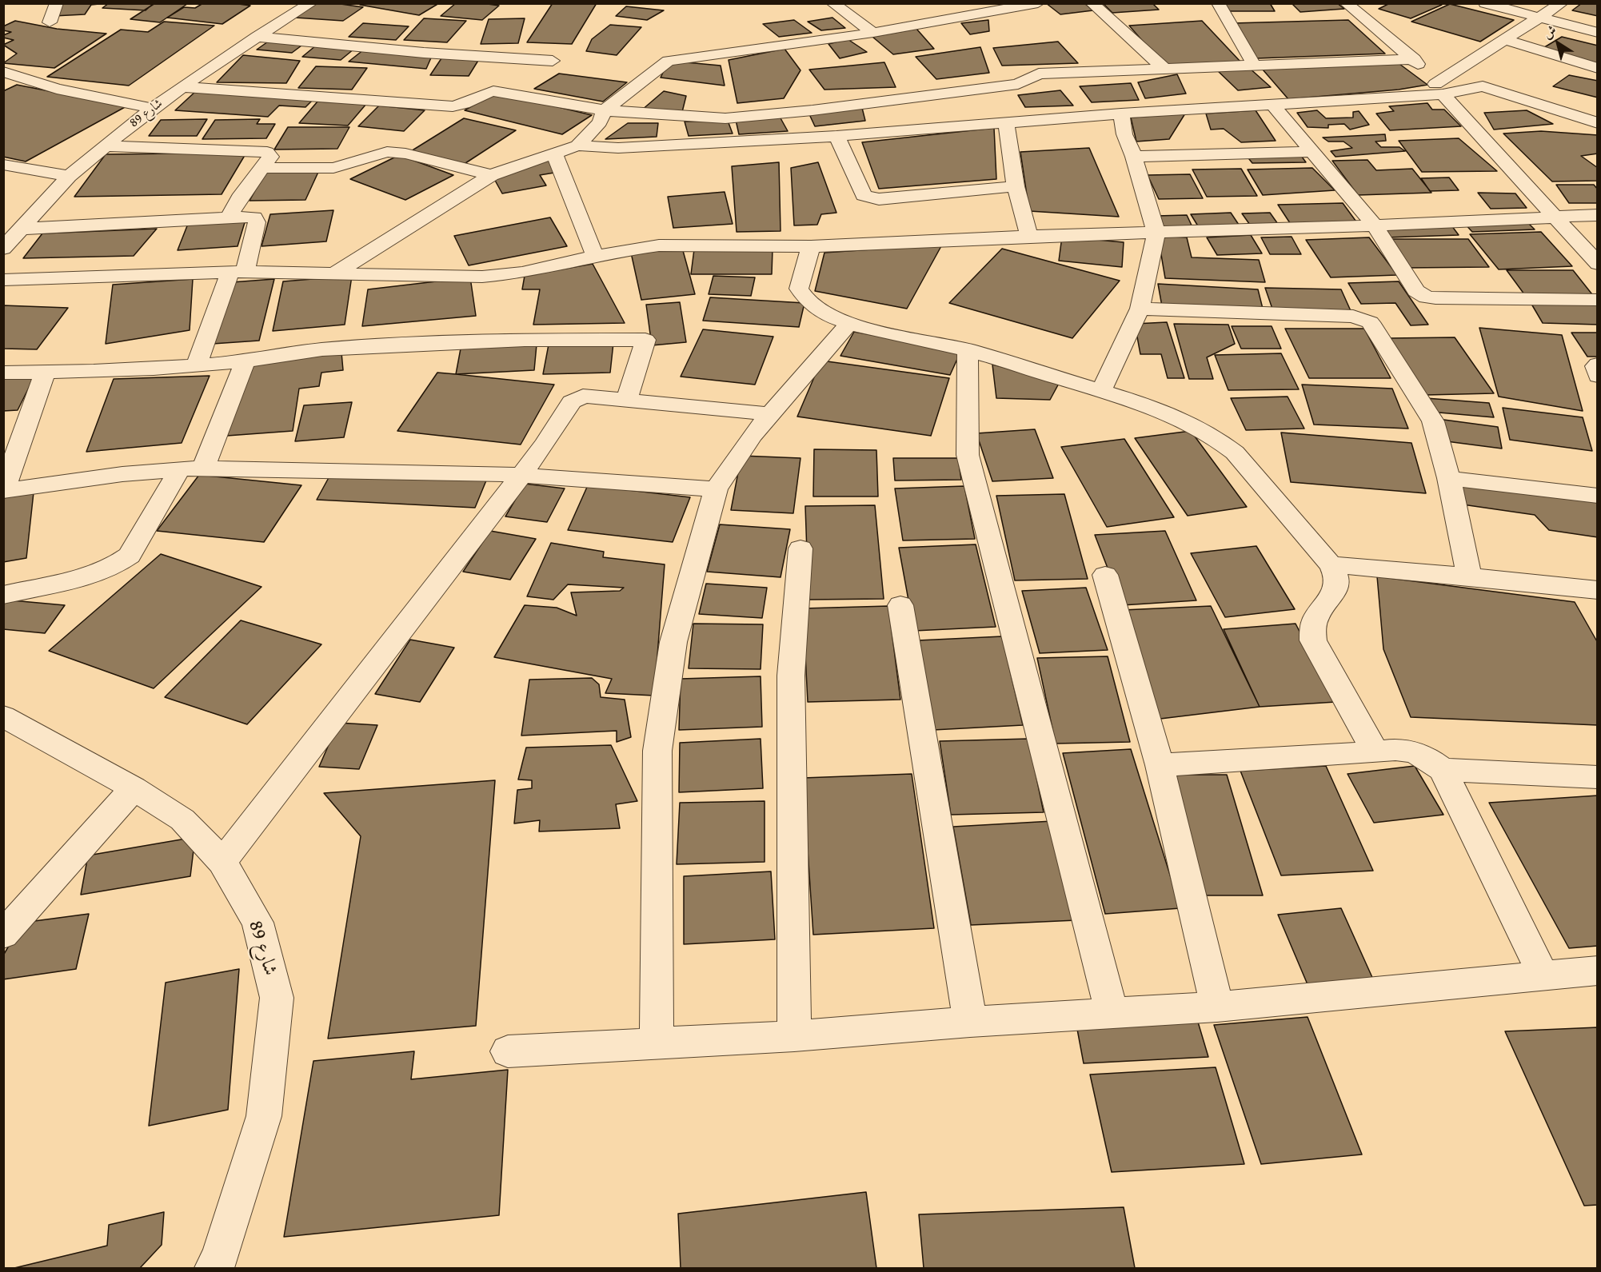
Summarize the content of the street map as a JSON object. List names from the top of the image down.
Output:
{
  "streets": {
    "street": ["شارع 89"]
  },
  "north": "top left"
}
